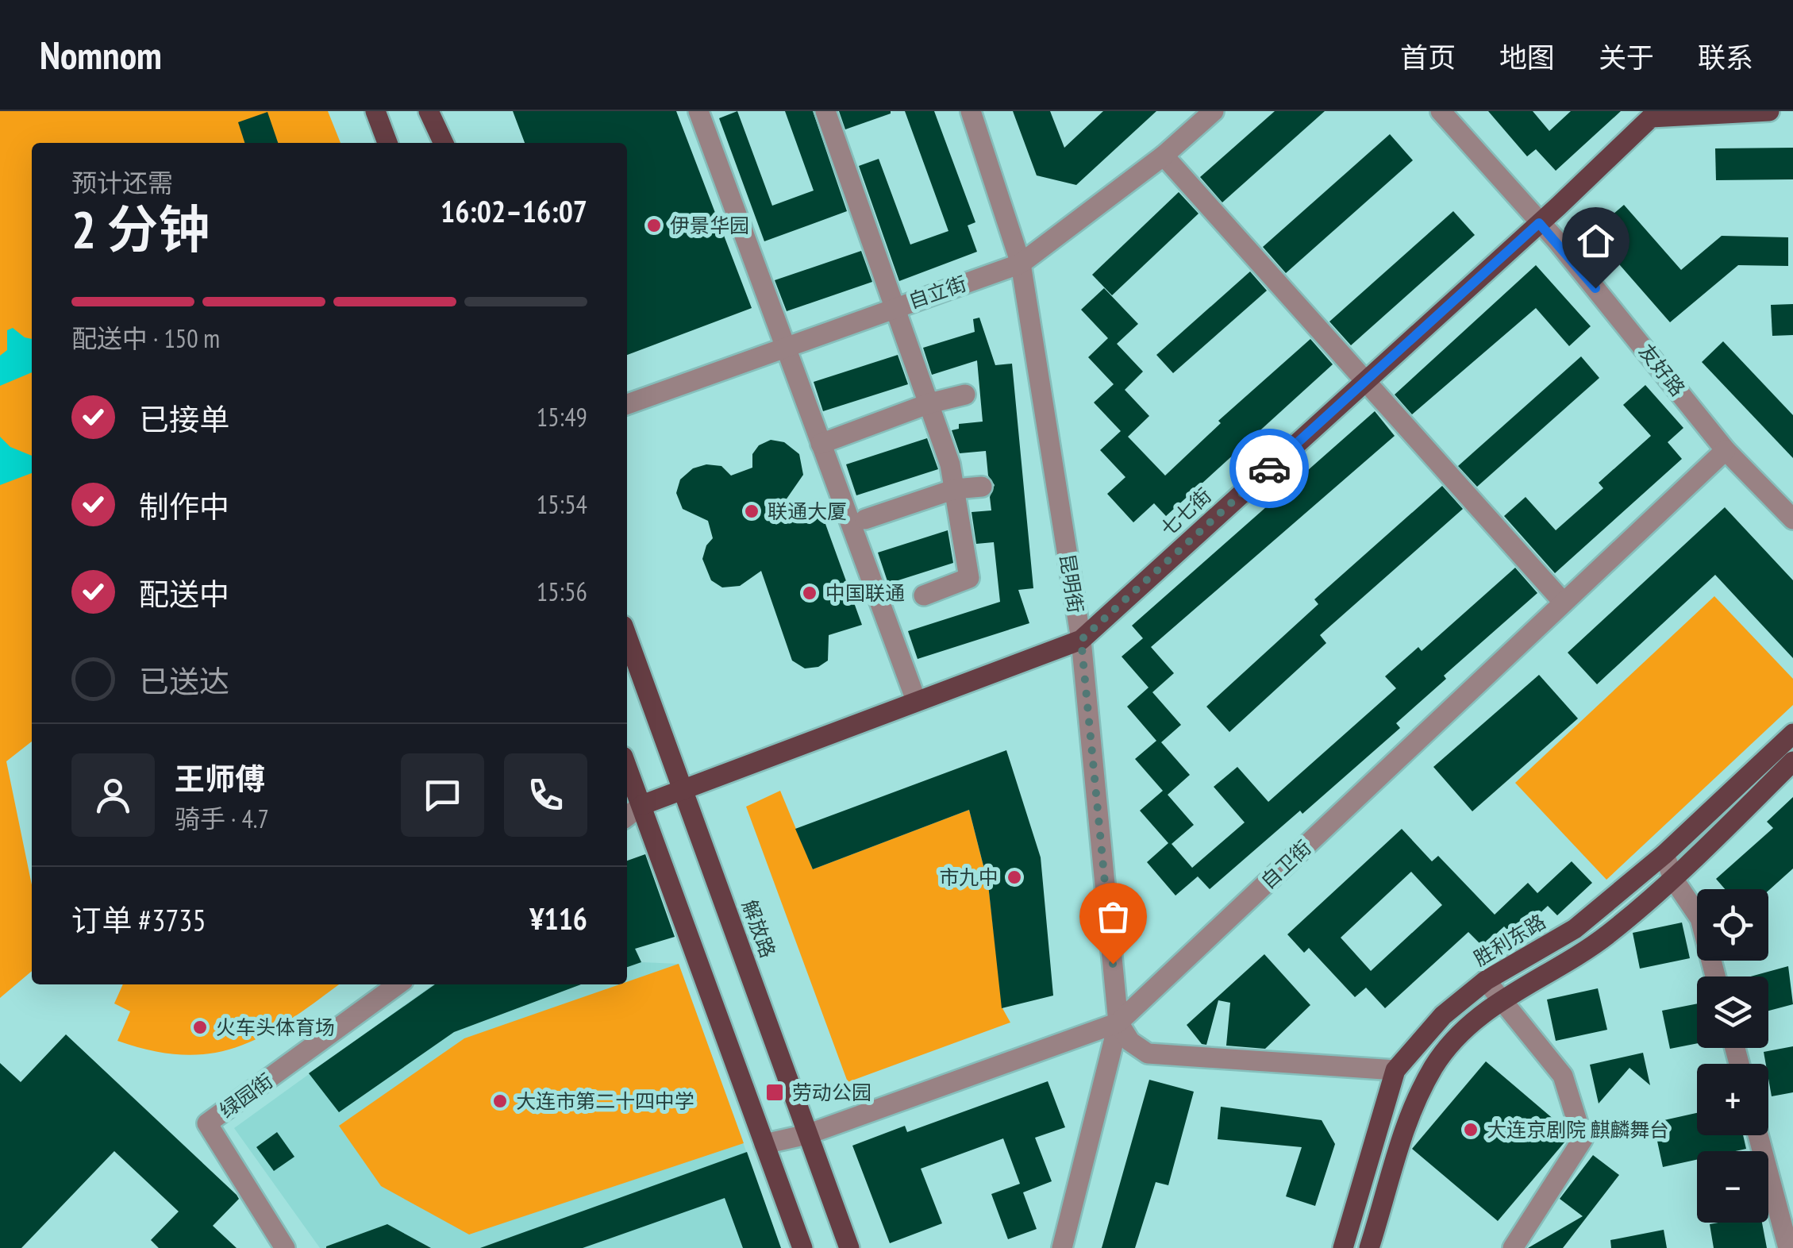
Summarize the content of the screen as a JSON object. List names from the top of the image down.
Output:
{
  "streets": {
    "main road": ["七七街", "解放路", "胜利东路"],
    "street": [
      "自立街",
      "友好路",
      "昆明街",
      "自卫街",
      "绿园街"
    ]
  },
  "crossings": [
    ["自立街", "昆明街"],
    ["友好路", "七七街"],
    ["友好路", "自卫街"],
    ["七七街", "昆明街"],
    ["七七街", "解放路"],
    ["昆明街", "自卫街"],
    ["自卫街", "解放路"]
  ],
  "places": {
    "other": [
      "伊景华园",
      "联通大厦",
      "中国联通",
      "市九中",
      "火车头体育场",
      "大连市第二十四中学",
      "大连京剧院 麒麟舞台"
    ],
    "transit": ["劳动公园"]
  },
  "page": {
    "header": "Nomnom",
    "nav": [
      "首页",
      "地图",
      "关于",
      "联系"
    ],
    "heading": ["2 分钟", "预计还需", "16:02–16:07"],
    "panel": [
      "王师傅",
      "骑手 · 4.7",
      "订单 #3735",
      "¥116"
    ],
    "bar": "配送中 · 150 m",
    "list": [
      ["已接单", "15:49"],
      ["制作中", "15:54"],
      ["配送中", "15:56"],
      "已送达"
    ],
    "map_buttons": ["+", "−"]
  }
}
